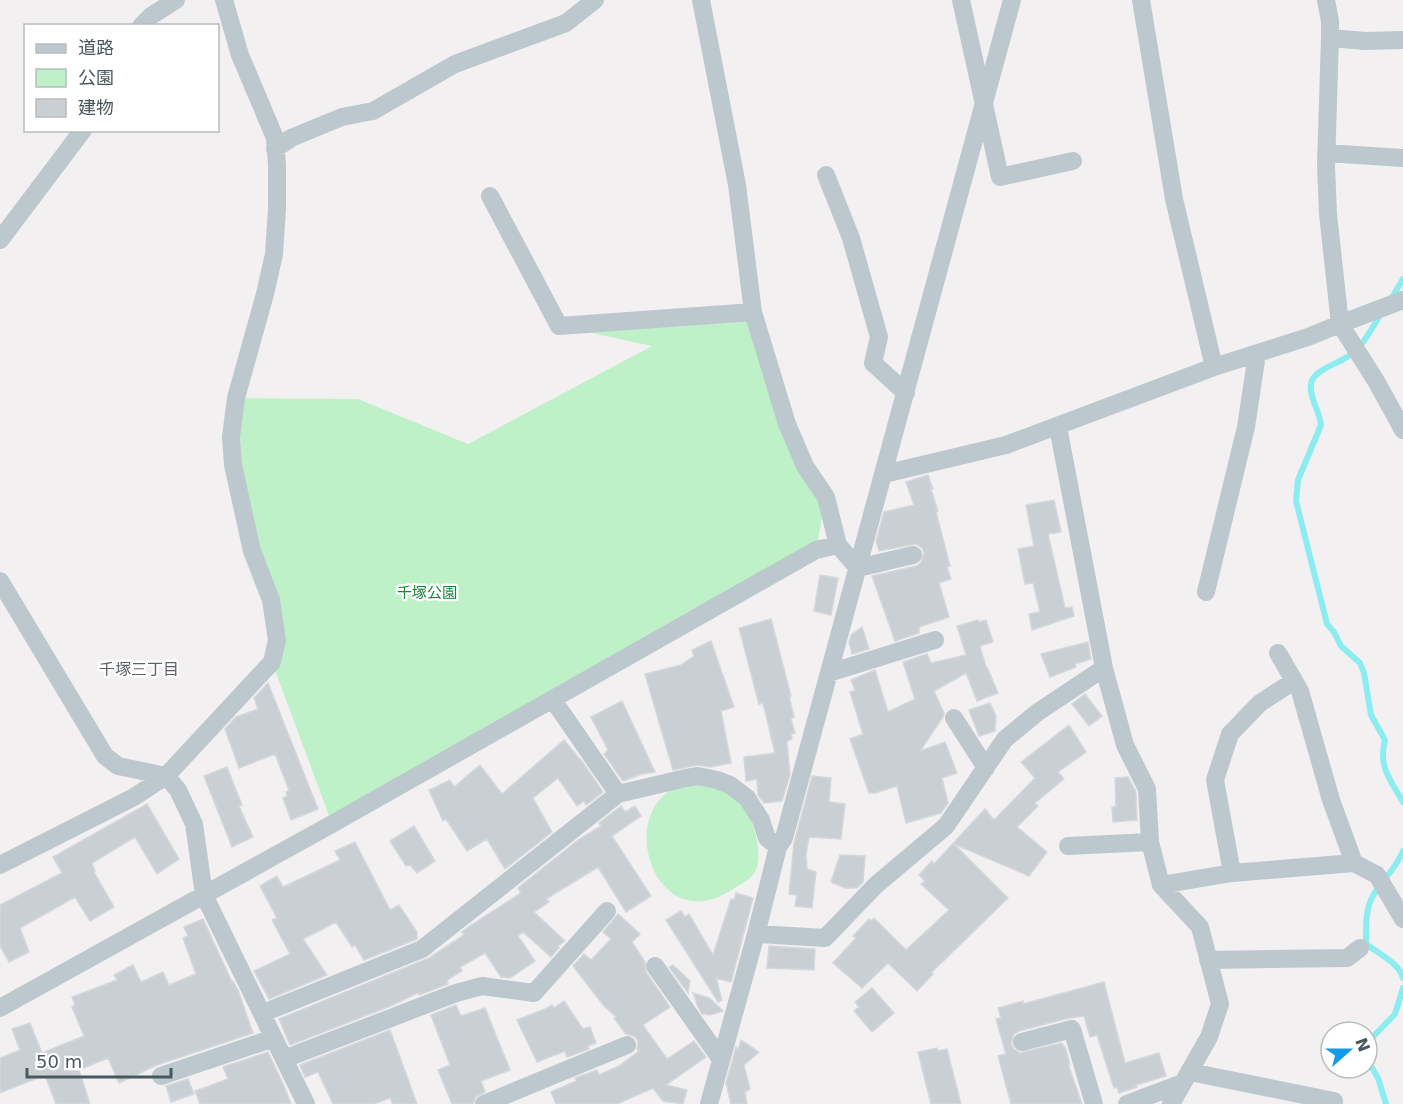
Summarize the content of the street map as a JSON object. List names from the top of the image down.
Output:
{
  "districts": ["千塚三丁目"],
  "parks": ["千塚公園"],
  "legend": ["道路", "公園", "建物"],
  "scale_bar": "50 m",
  "north": "right"
}
